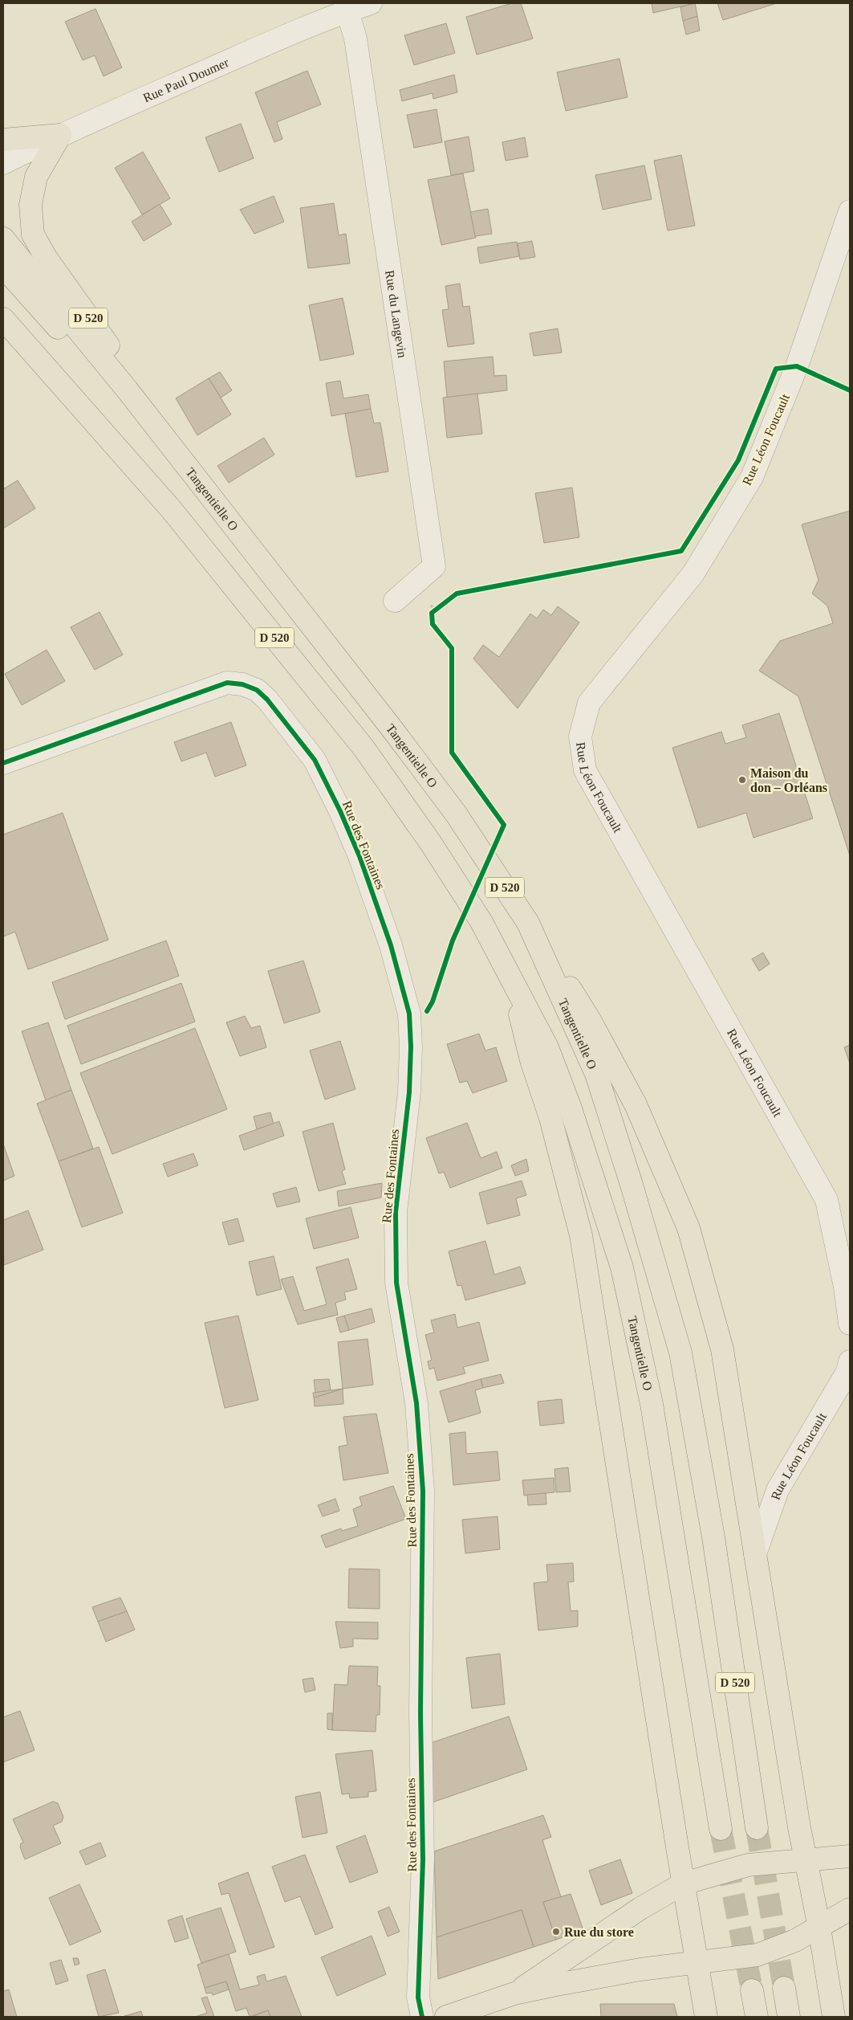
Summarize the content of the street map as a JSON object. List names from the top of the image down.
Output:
{
  "streets": {
    "main road": ["D 520", "Tangentielle O"],
    "street": [
      "Rue Paul Doumer",
      "Rue du Langevin",
      "Rue Léon Foucault",
      "Rue des Fontaines"
    ]
  },
  "crossings": [
    ["Rue Paul Doumer", "Rue du Langevin"],
    ["Rue Paul Doumer", "D 520"],
    ["D 520", "Tangentielle O"]
  ],
  "places": ["Maison du don – Orléans", "Rue du store"]
}
